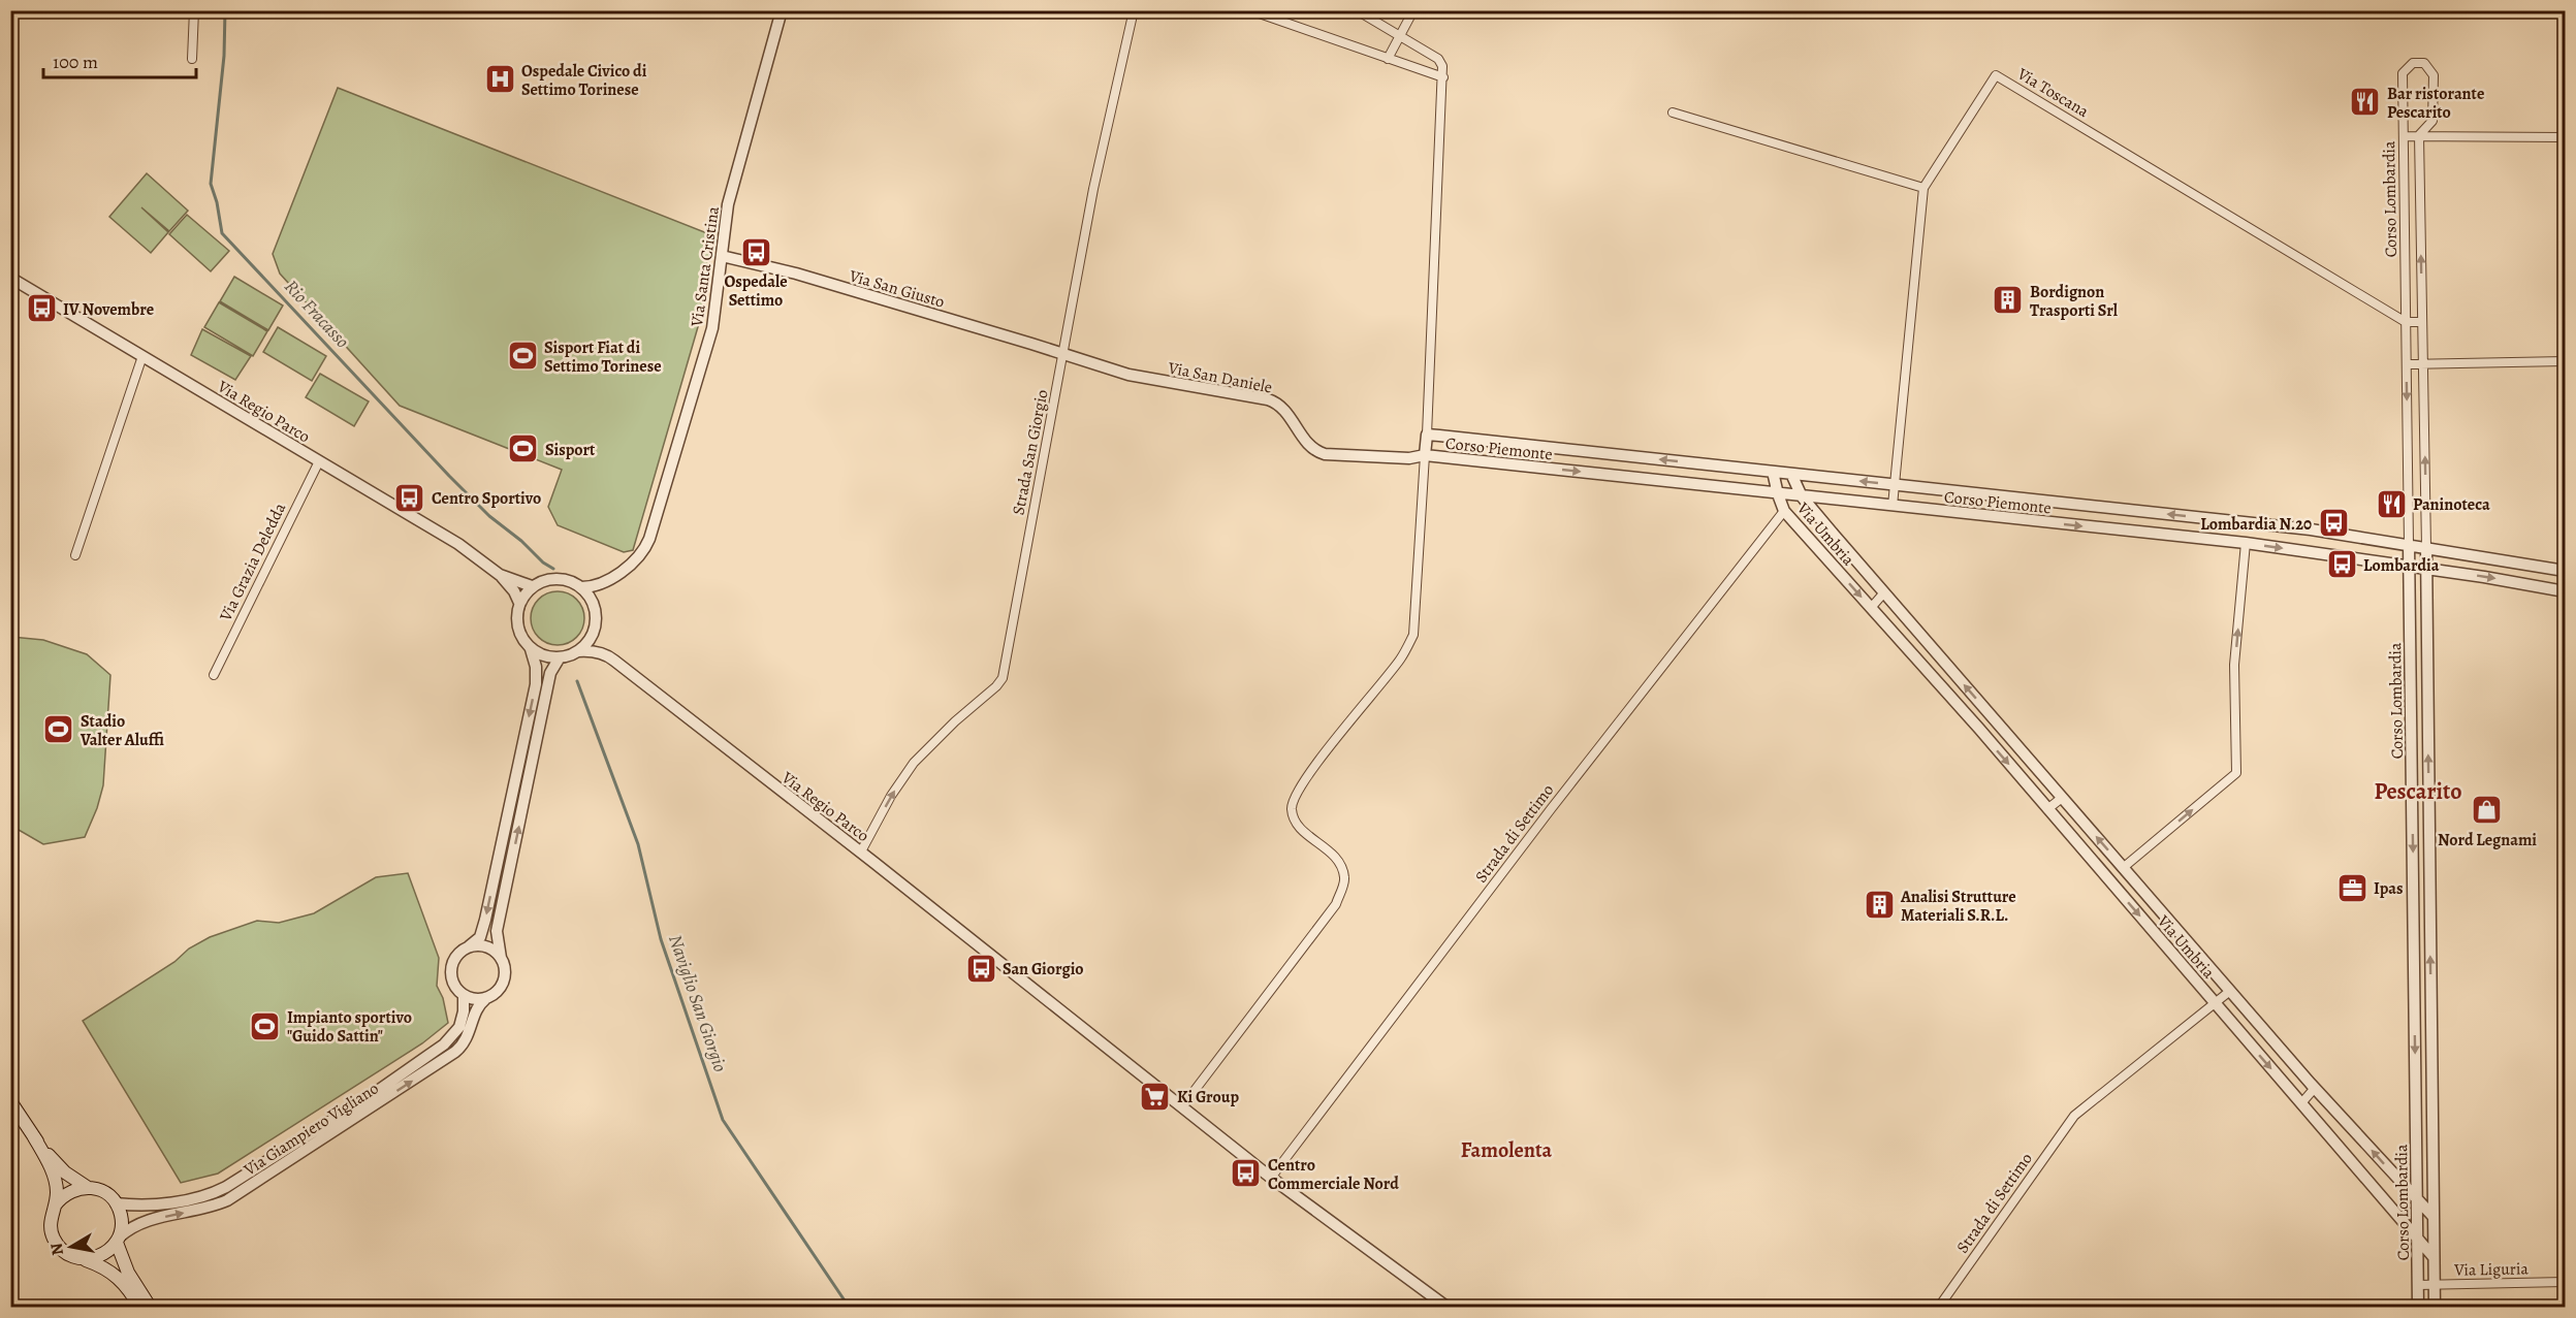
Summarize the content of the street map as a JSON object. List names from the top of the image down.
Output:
{
  "streets": {
    "street": [
      "Via Toscana",
      "Corso Lombardia",
      "Via Santa Cristina",
      "Via San Giusto",
      "Via San Daniele",
      "Via Regio Parco",
      "Corso Piemonte",
      "Strada San Giorgio",
      "Via Umbria",
      "Via Grazia Deledda",
      "Strada di Settimo",
      "Via Giampiero Vigliano",
      "Via Liguria"
    ]
  },
  "crossings": [
    ["Via Toscana", "Corso Lombardia"],
    ["Via Toscana", "Corso Piemonte"],
    ["Corso Lombardia", "Corso Piemonte"],
    ["Corso Lombardia", "Via Umbria"],
    ["Corso Lombardia", "Via Liguria"],
    ["Via Santa Cristina", "Via San Giusto"],
    ["Via Santa Cristina", "Via Regio Parco"],
    ["Via San Giusto", "Via San Daniele"],
    ["Via San Giusto", "Strada San Giorgio"],
    ["Via San Daniele", "Corso Piemonte"],
    ["Via San Daniele", "Strada San Giorgio"],
    ["Via Regio Parco", "Strada San Giorgio"],
    ["Via Regio Parco", "Via Grazia Deledda"],
    ["Corso Piemonte", "Via Umbria"],
    ["Via Umbria", "Strada di Settimo"]
  ],
  "one_way": ["Strada San Giorgio"],
  "districts": ["Pescarito", "Famolenta"],
  "water": ["Rio Fracasso", "Naviglio San Giorgio"],
  "places": {
    "hospital": ["Ospedale Civico di Settimo Torinese"],
    "restaurant": ["Bar ristorante Pescarito", "Paninoteca"],
    "bus stop": [
      "Ospedale Settimo",
      "IV Novembre",
      "Centro Sportivo",
      "Lombardia N.20",
      "Lombardia",
      "San Giorgio",
      "Centro Commerciale Nord"
    ],
    "building": ["Bordignon Trasporti Srl", "Analisi Strutture Materiali S.R.L."],
    "sports": [
      "Sisport Fiat di Settimo Torinese",
      "Sisport",
      "Stadio Valter Aluffi",
      "Impianto sportivo \"Guido Sattin\""
    ],
    "shop": ["Nord Legnami"],
    "office": ["Ipas"],
    "supermarket": ["Ki Group"]
  },
  "scale_bar": "100 m",
  "north": "left"
}
